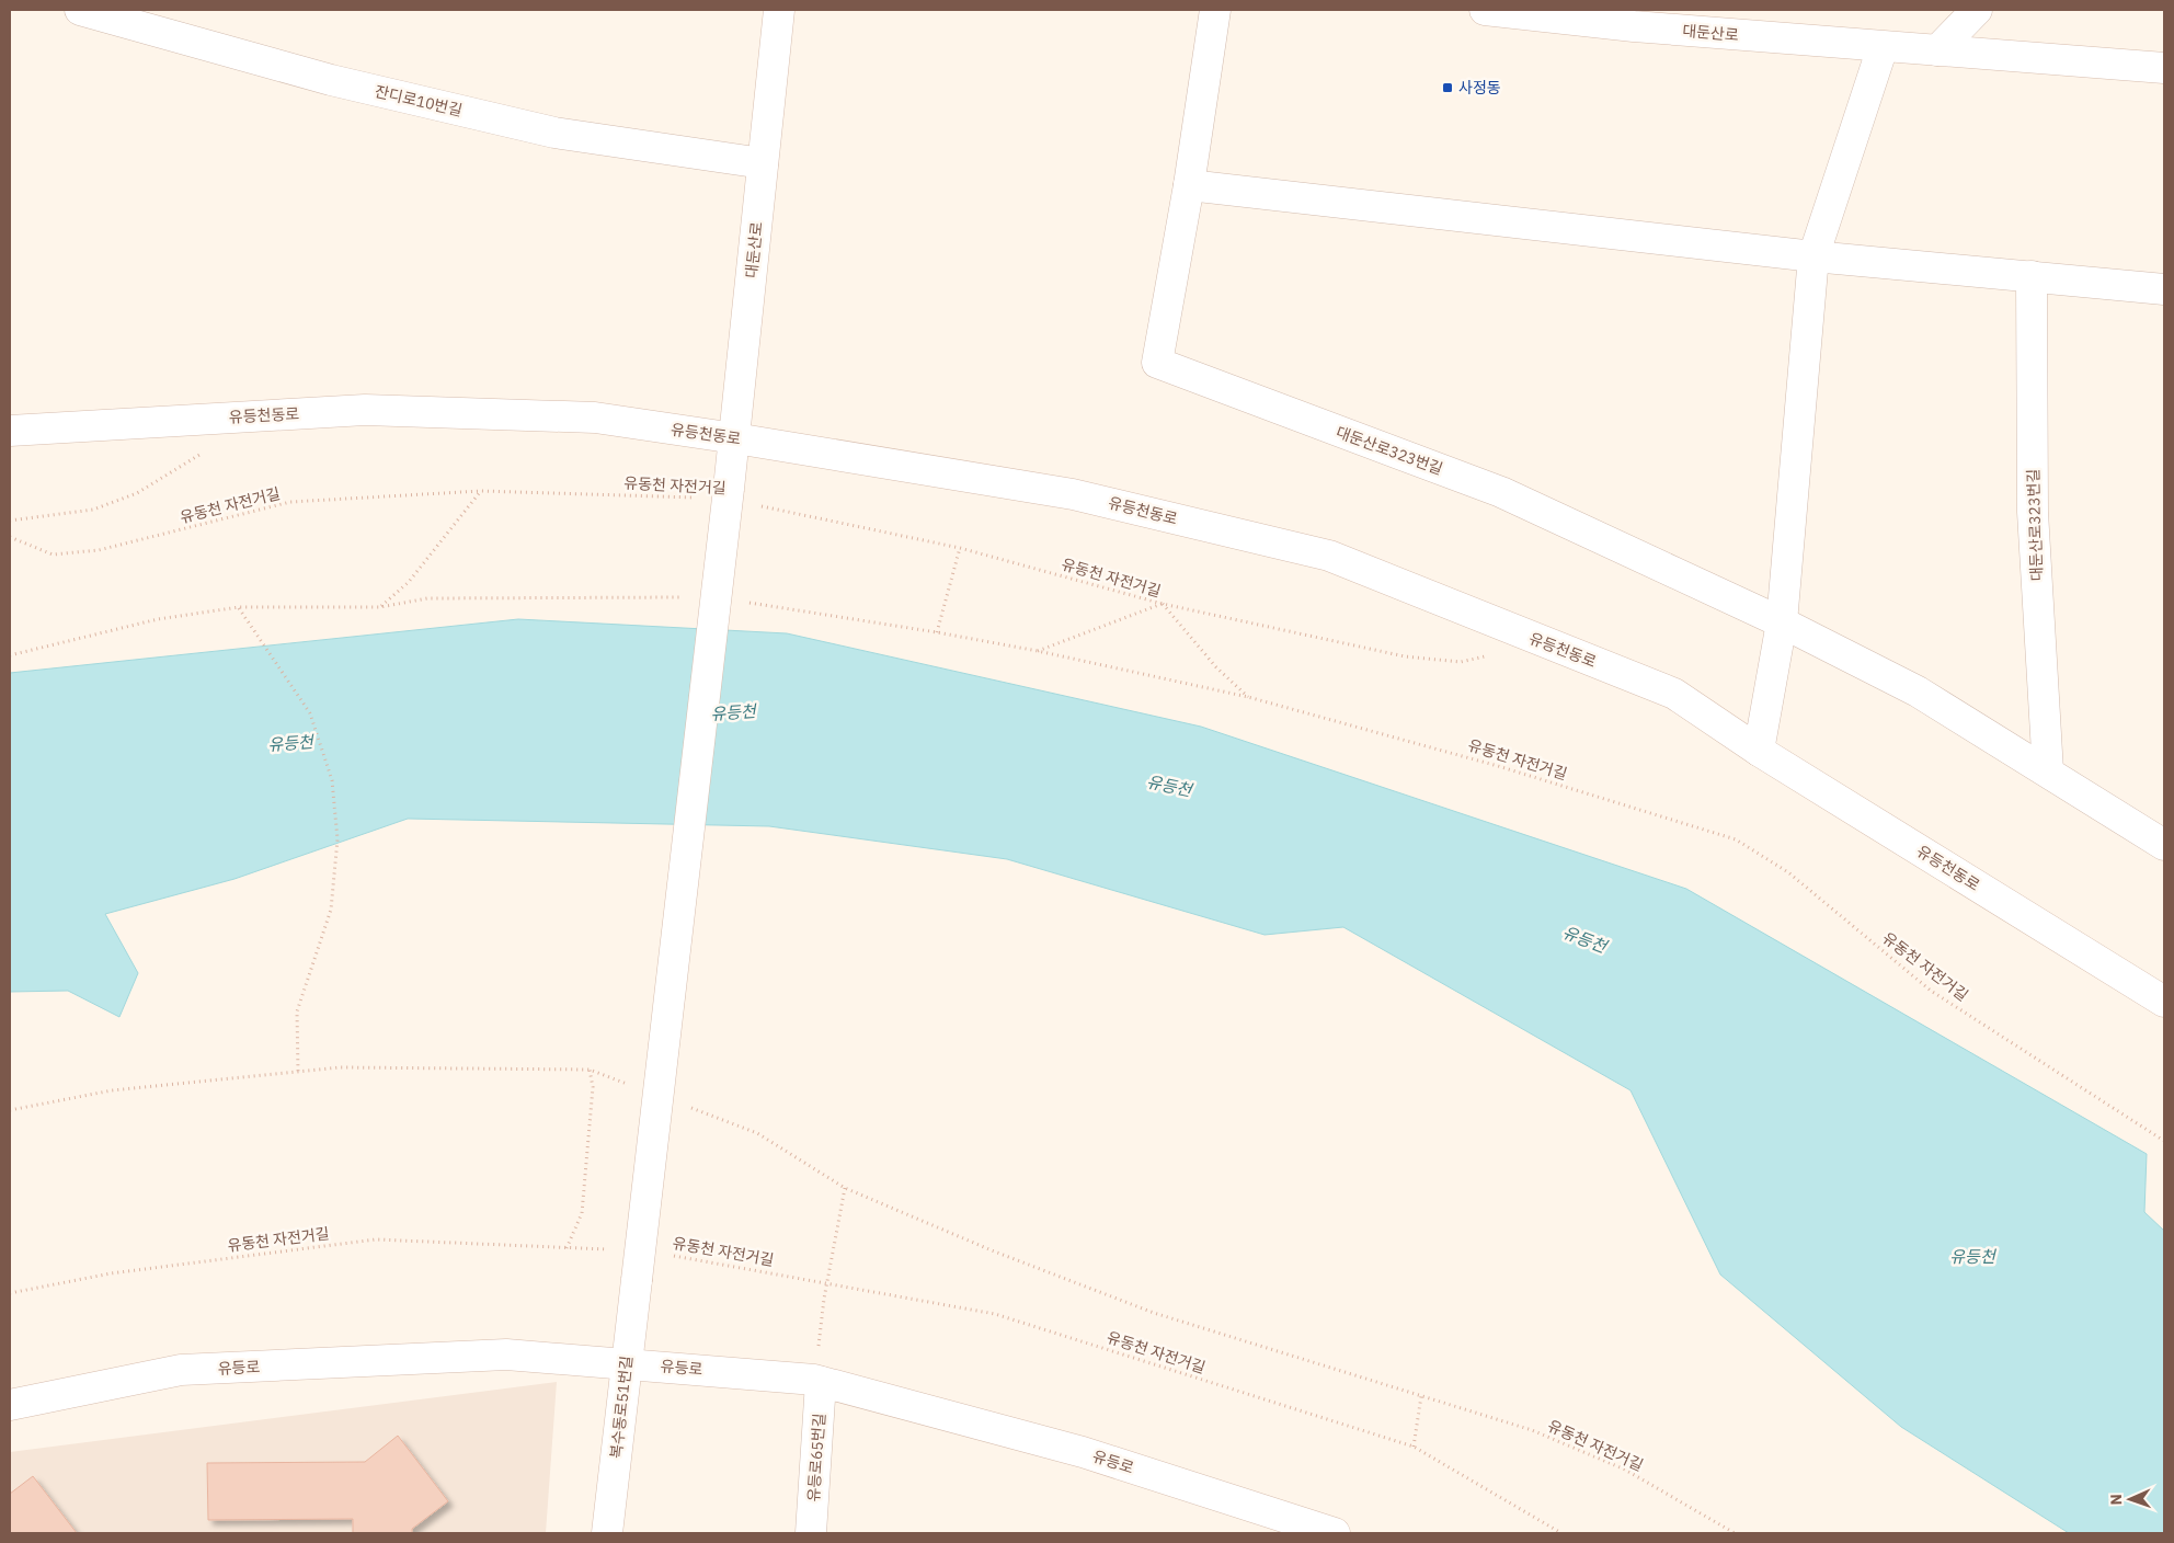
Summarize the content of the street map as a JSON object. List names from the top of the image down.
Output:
{
  "streets": {
    "street": [
      "대둔산로",
      "잔디로10번길",
      "유등천동로",
      "대둔산로323번길",
      "유등로",
      "복수동로51번길",
      "유등로65번길"
    ],
    "path": ["유동천 자전거길"]
  },
  "crossings": [
    ["대둔산로", "잔디로10번길"],
    ["대둔산로", "유등천동로"],
    ["대둔산로", "복수동로51번길"],
    ["유등로", "복수동로51번길"],
    ["유등로", "유등로65번길"]
  ],
  "water": ["유등천"],
  "places": {
    "transit": ["사정동"]
  },
  "north": "left"
}
